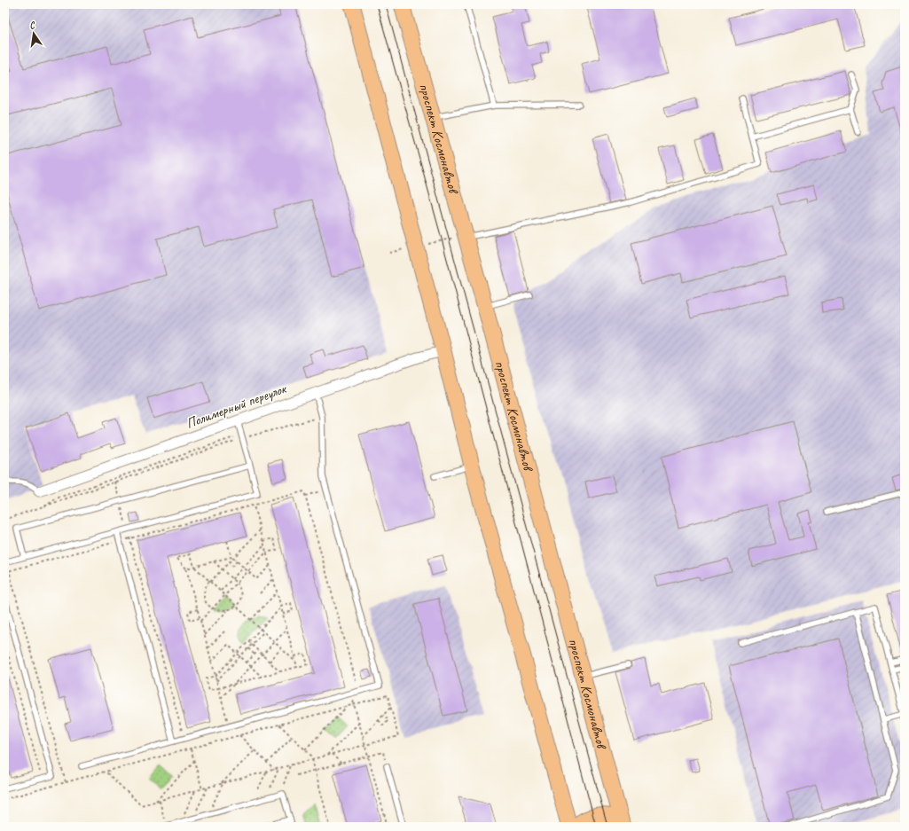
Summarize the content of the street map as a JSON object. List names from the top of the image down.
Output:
{
  "streets": {
    "main road": ["проспект Космонавтов"],
    "street": ["Полимерный переулок"]
  },
  "north": "top"
}
